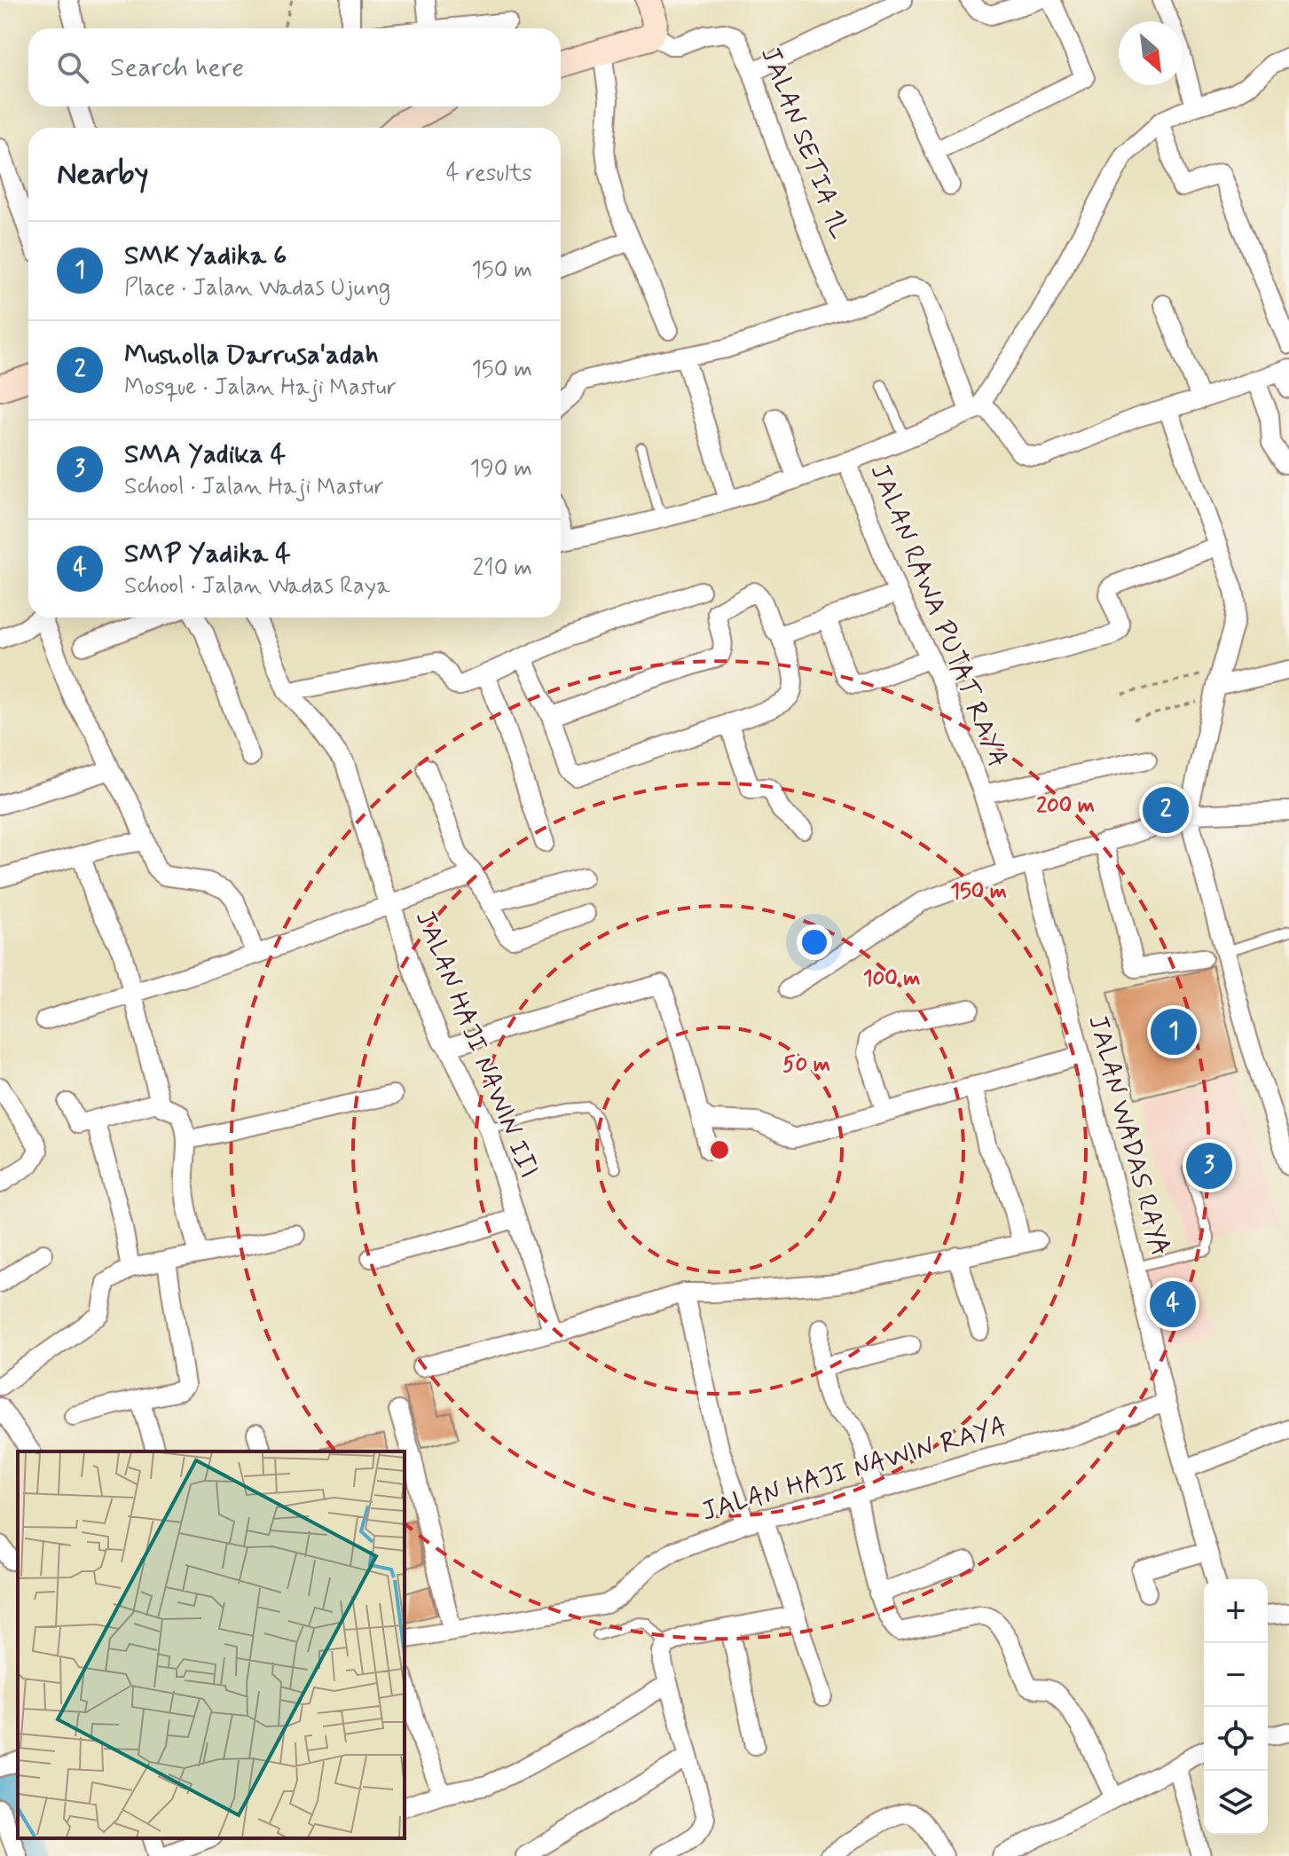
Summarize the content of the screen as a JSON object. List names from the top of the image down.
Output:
{
  "streets": {
    "street": [
      "JALAN SETIA 1L",
      "JALAN RAWA PUTAT RAYA",
      "JALAN HAJI NAWIN III",
      "JALAN WADAS RAYA",
      "JALAN HAJI NAWIN RAYA"
    ]
  },
  "crossings": [
    ["JALAN WADAS RAYA", "JALAN HAJI NAWIN RAYA"]
  ],
  "north": "bottom right",
  "page": {
    "search": "Search here",
    "heading": ["Nearby", "4 results"],
    "list": [
      {
        "mark": "1",
        "name": "SMK Yadika 6",
        "note": "Place · Jalan Wadas Ujung",
        "value": "150 m"
      },
      {
        "mark": "2",
        "name": "Musholla Darrusa'adah",
        "note": "Mosque · Jalan Haji Mastur",
        "value": "150 m"
      },
      {
        "mark": "3",
        "name": "SMA Yadika 4",
        "note": "School · Jalan Haji Mastur",
        "value": "190 m"
      },
      {
        "mark": "4",
        "name": "SMP Yadika 4",
        "note": "School · Jalan Wadas Raya",
        "value": "210 m"
      }
    ],
    "pins": [
      "2",
      "1",
      "3",
      "4"
    ],
    "map_buttons": ["+", "−"]
  },
  "rings": [
    "200 m",
    "150 m",
    "100 m",
    "50 m"
  ]
}
